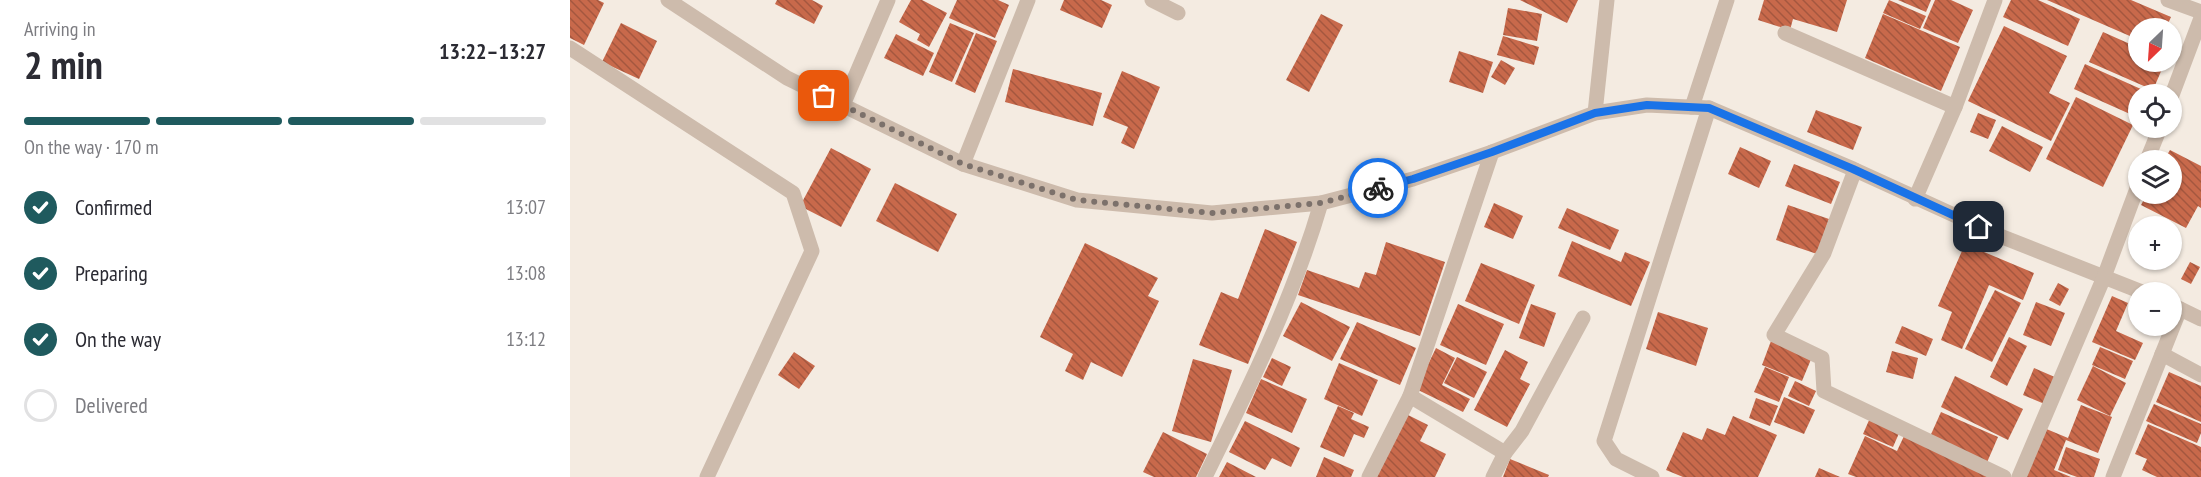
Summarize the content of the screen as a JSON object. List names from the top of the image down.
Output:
{
  "north": "bottom left",
  "page": {
    "heading": ["2 min", "Arriving in", "13:22–13:27"],
    "map_buttons": ["+", "−"],
    "bar": "On the way · 170 m",
    "list": [
      ["Confirmed", "13:07"],
      ["Preparing", "13:08"],
      ["On the way", "13:12"],
      "Delivered"
    ]
  }
}
